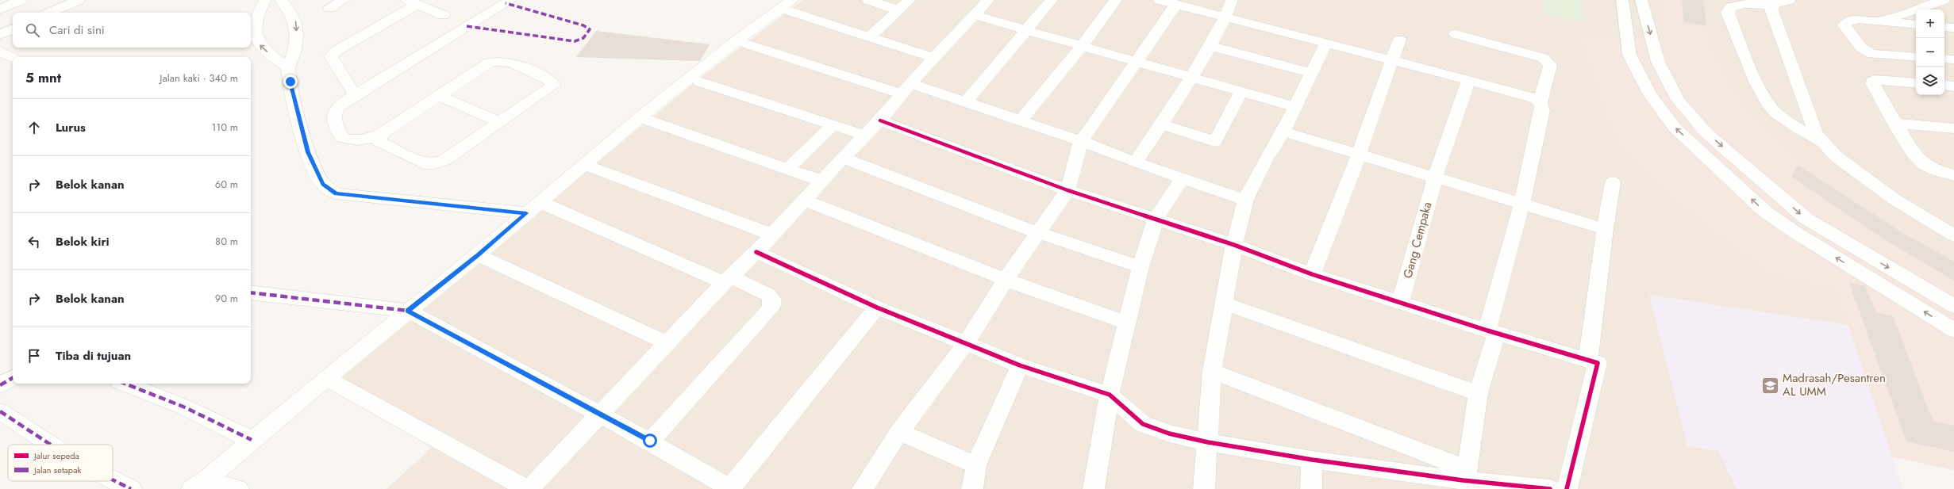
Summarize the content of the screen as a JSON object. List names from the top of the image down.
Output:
{
  "streets": {
    "street": ["Gang Cempaka"]
  },
  "places": {
    "school or university": ["Madrasah/Pesantren AL UMM"]
  },
  "legend": ["Jalur sepeda", "Jalan setapak"],
  "page": {
    "map_buttons": ["+", "−"],
    "search": "Cari di sini",
    "heading": ["5 mnt", "Jalan kaki · 340 m"],
    "list": [
      ["Lurus", "110 m"],
      ["Belok kanan", "60 m"],
      ["Belok kiri", "80 m"],
      ["Belok kanan", "90 m"],
      "Tiba di tujuan"
    ]
  }
}
